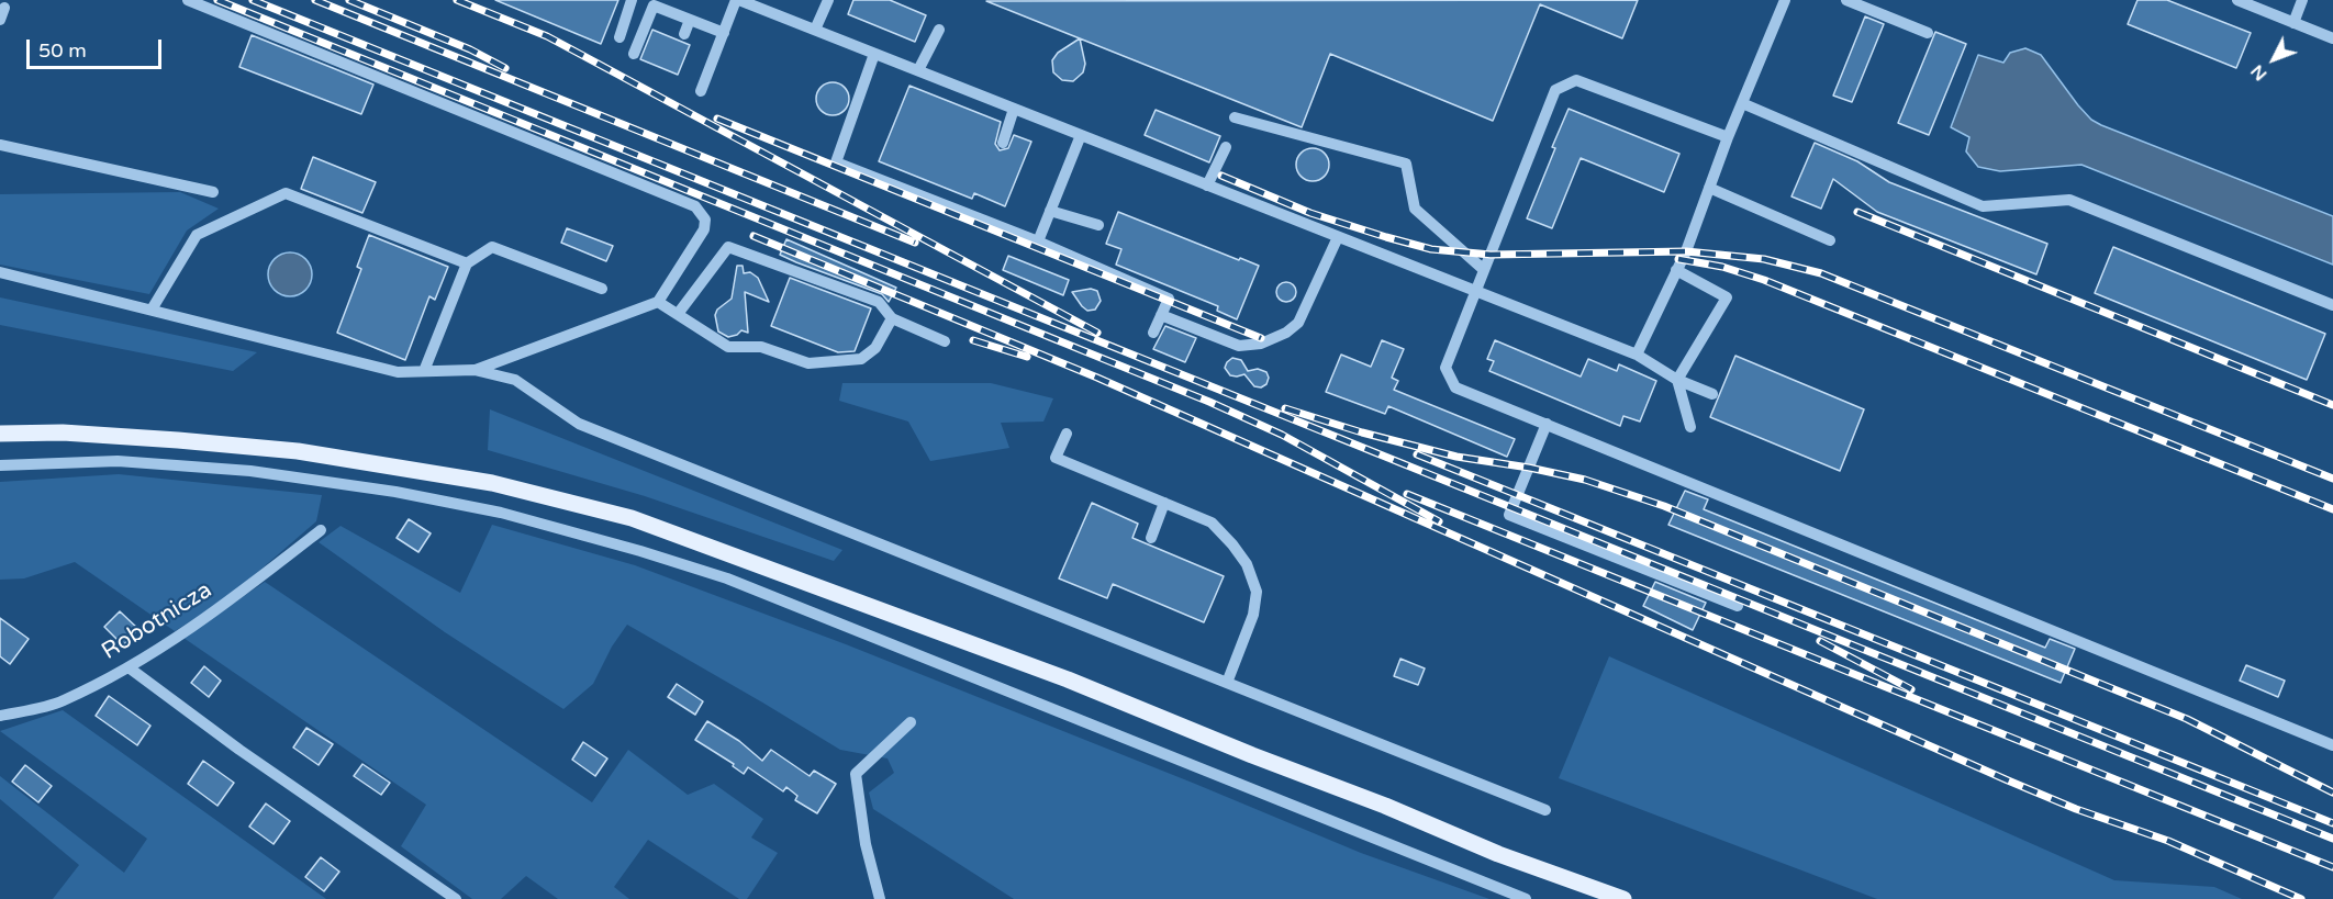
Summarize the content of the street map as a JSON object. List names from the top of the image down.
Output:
{
  "streets": {
    "street": ["Robotnicza"]
  },
  "scale_bar": "50 m",
  "north": "bottom left"
}
